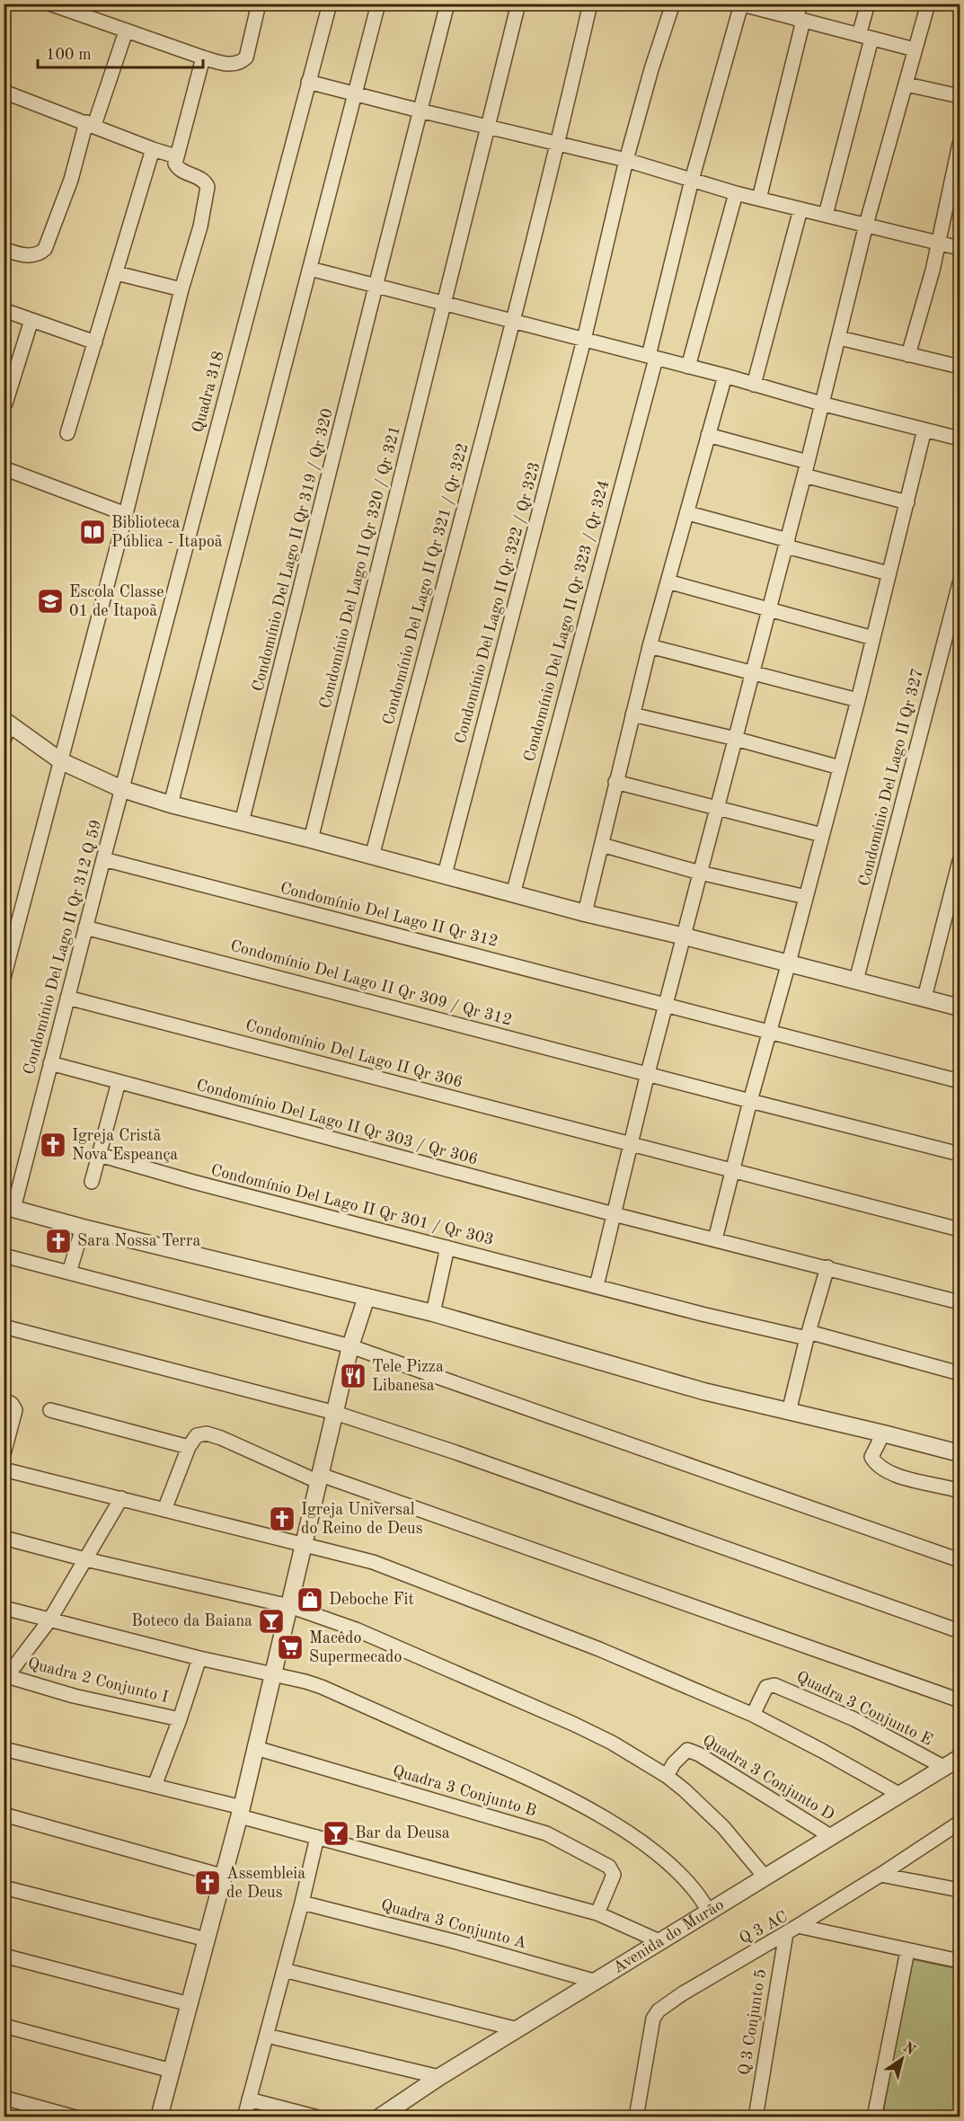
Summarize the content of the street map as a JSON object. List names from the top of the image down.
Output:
{
  "streets": {
    "street": [
      "Quadra 318",
      "Condomínio Del Lago II Qr 319 / Qr 320",
      "Condomínio Del Lago II Qr 320 / Qr 321",
      "Condomínio Del Lago II Qr 321 / Qr 322",
      "Condomínio Del Lago II Qr 322 / Qr 323",
      "Condomínio Del Lago II Qr 323 / Qr 324",
      "Condomínio Del Lago II Qr 327",
      "Condomínio Del Lago II Qr 312",
      "Condomínio Del Lago II Qr 312 Q 59",
      "Condomínio Del Lago II Qr 309 / Qr 312",
      "Condomínio Del Lago II Qr 306",
      "Condomínio Del Lago II Qr 303 / Qr 306",
      "Condomínio Del Lago II Qr 301 / Qr 303",
      "Quadra 2 Conjunto I",
      "Quadra 3 Conjunto E",
      "Quadra 3 Conjunto D",
      "Quadra 3 Conjunto B",
      "Quadra 3 Conjunto A",
      "Q 3 AC",
      "Avenida do Murão",
      "Q 3 Conjunto 5"
    ]
  },
  "crossings": [
    ["Quadra 318", "Condomínio Del Lago II Qr 312 Q 59"],
    ["Condomínio Del Lago II Qr 312", "Condomínio Del Lago II Qr 312 Q 59"],
    ["Condomínio Del Lago II Qr 312 Q 59", "Condomínio Del Lago II Qr 309 / Qr 312"],
    ["Condomínio Del Lago II Qr 312 Q 59", "Condomínio Del Lago II Qr 306"],
    ["Condomínio Del Lago II Qr 312 Q 59", "Condomínio Del Lago II Qr 303 / Qr 306"],
    ["Quadra 3 Conjunto E", "Avenida do Murão"],
    ["Quadra 3 Conjunto D", "Avenida do Murão"],
    ["Quadra 3 Conjunto A", "Avenida do Murão"],
    ["Q 3 AC", "Q 3 Conjunto 5"]
  ],
  "places": {
    "library": ["Biblioteca Pública - Itapoã"],
    "school or university": ["Escola Classe 01 de Itapoã"],
    "church": [
      "Igreja Cristã Nova Espeança",
      "Sara Nossa Terra",
      "Igreja Universal do Reino de Deus",
      "Assembleia de Deus"
    ],
    "restaurant": ["Tele Pizza Libanesa"],
    "shop": ["Deboche Fit"],
    "bar": ["Boteco da Baiana", "Bar da Deusa"],
    "supermarket": ["Macêdo Supermecado"]
  },
  "scale_bar": "100 m",
  "north": "top right"
}
